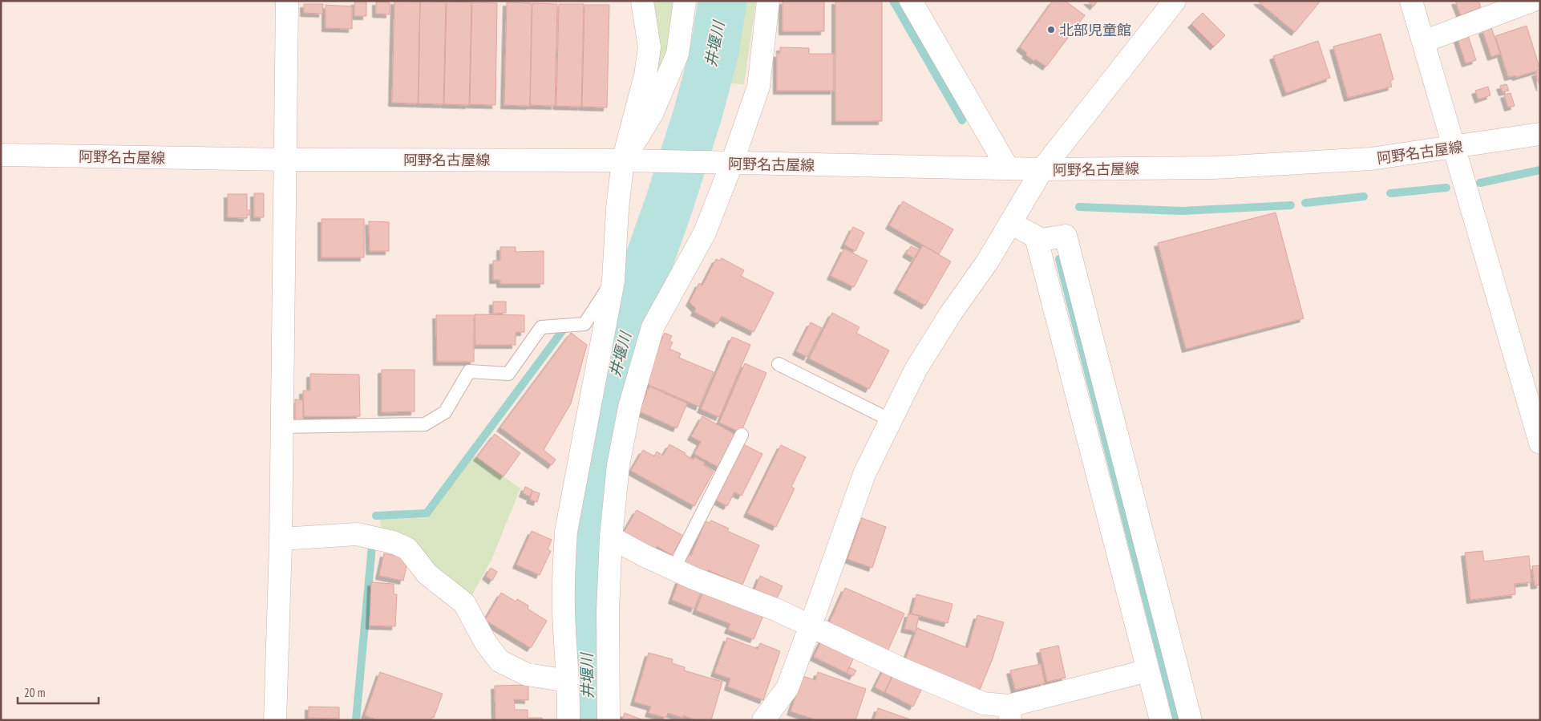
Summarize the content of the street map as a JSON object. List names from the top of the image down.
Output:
{
  "streets": {
    "street": ["阿野名古屋線"]
  },
  "water": ["井堰川"],
  "places": ["北部児童館"],
  "scale_bar": "20 m"
}
